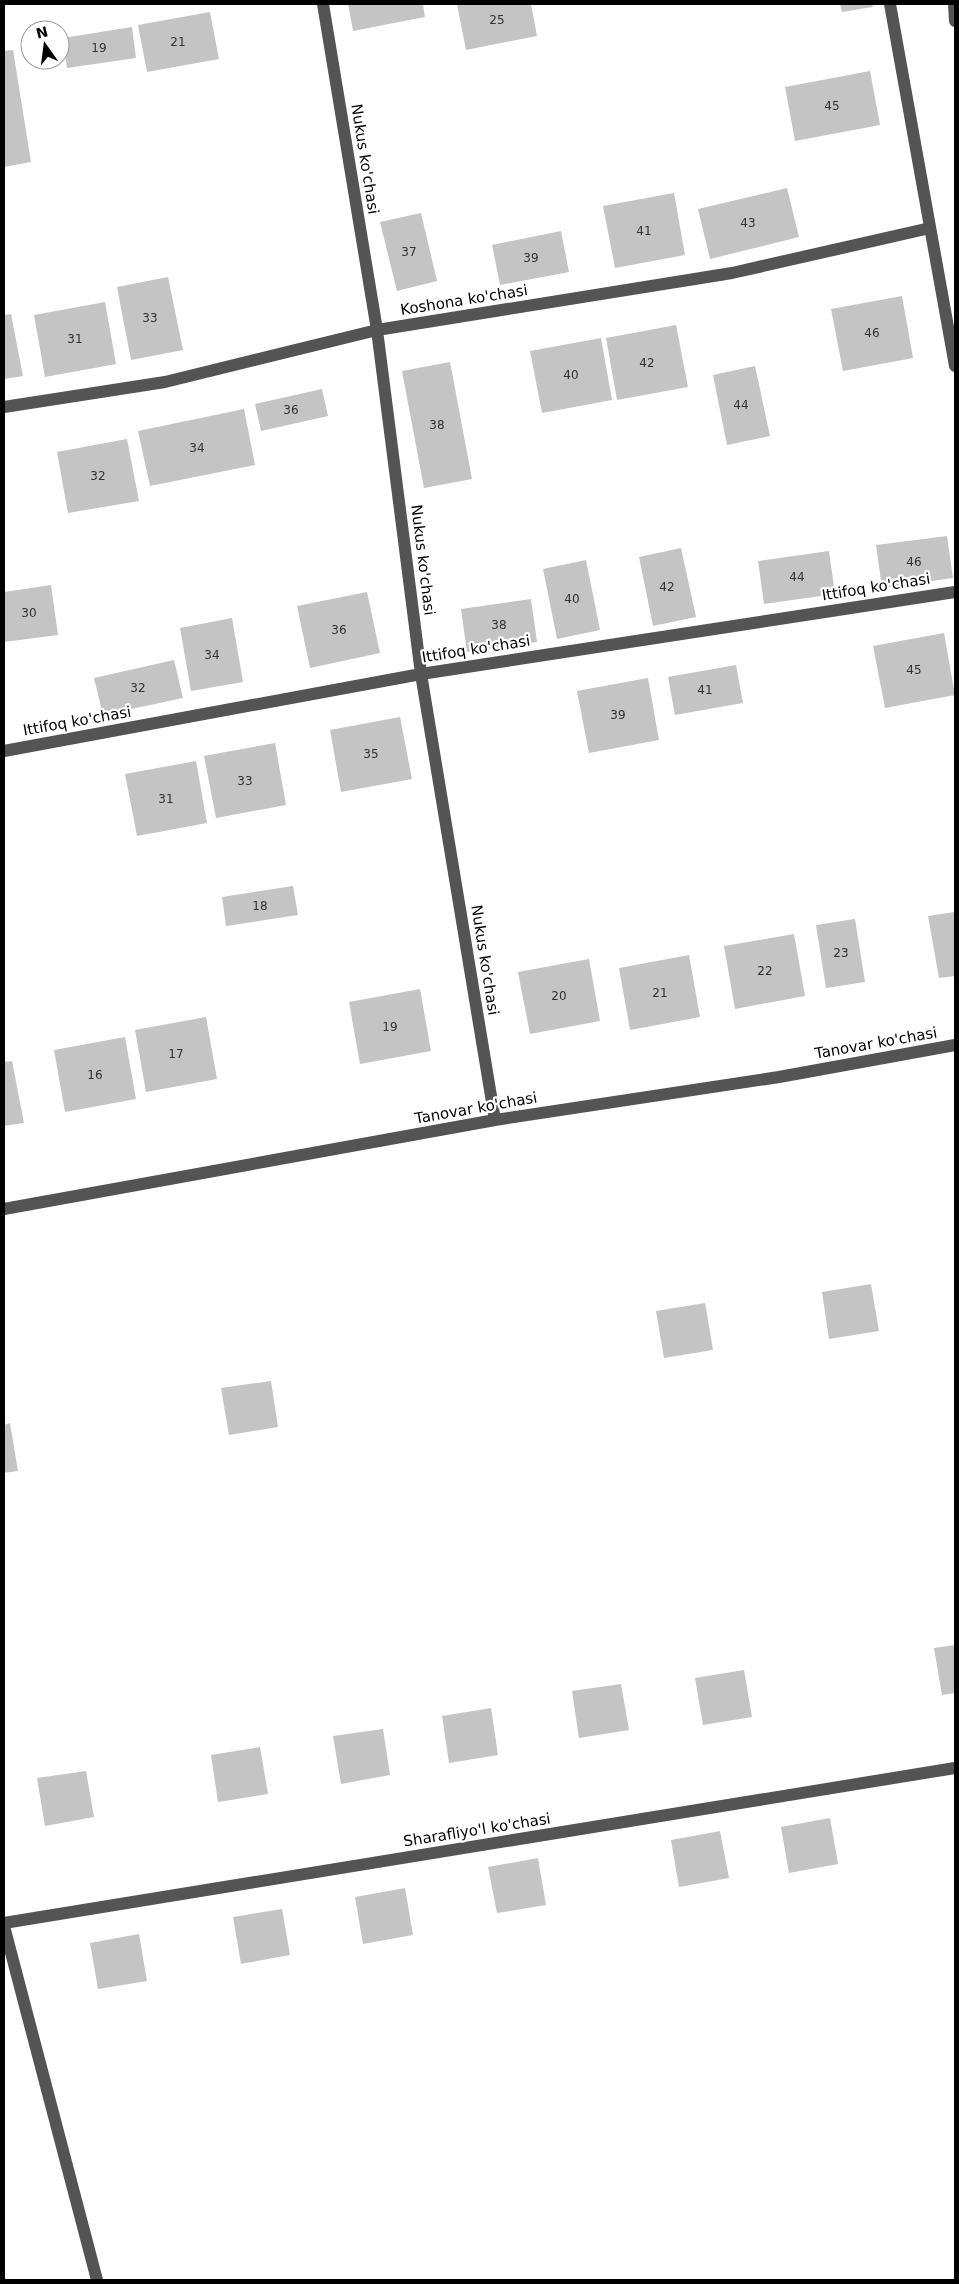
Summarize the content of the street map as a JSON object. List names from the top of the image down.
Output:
{
  "streets": {
    "street": [
      "Nukus ko'chasi",
      "Koshona ko'chasi",
      "Ittifoq ko'chasi",
      "Tanovar ko'chasi",
      "Sharafliyo'l ko'chasi"
    ]
  },
  "crossings": [
    ["Nukus ko'chasi", "Koshona ko'chasi"],
    ["Nukus ko'chasi", "Ittifoq ko'chasi"],
    ["Nukus ko'chasi", "Tanovar ko'chasi"]
  ],
  "house_numbers": [
    "25",
    "21",
    "19",
    "45",
    "43",
    "41",
    "37",
    "39",
    "33",
    "46",
    "31",
    "42",
    "40",
    "44",
    "36",
    "38",
    "34",
    "32",
    "46",
    "44",
    "42",
    "40",
    "30",
    "38",
    "36",
    "34",
    "45",
    "32",
    "41",
    "39",
    "35",
    "33",
    "31",
    "18",
    "23",
    "22",
    "21",
    "20",
    "19",
    "17",
    "16"
  ],
  "north": "top"
}
